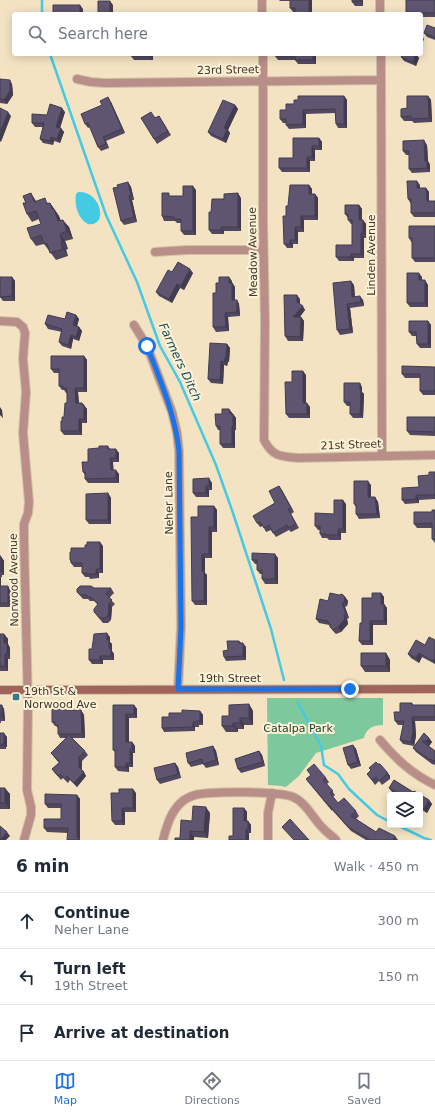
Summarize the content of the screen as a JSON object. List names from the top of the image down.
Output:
{
  "streets": {
    "street": [
      "23rd Street",
      "Meadow Avenue",
      "Linden Avenue",
      "21st Street",
      "Neher Lane",
      "Norwood Avenue",
      "19th Street"
    ]
  },
  "crossings": [
    ["23rd Street", "Meadow Avenue"],
    ["23rd Street", "Linden Avenue"],
    ["Meadow Avenue", "21st Street"],
    ["Linden Avenue", "21st Street"],
    ["Neher Lane", "19th Street"],
    ["Norwood Avenue", "19th Street"]
  ],
  "water": ["Farmers Ditch"],
  "parks": ["Catalpa Park"],
  "places": {
    "transit": ["19th St & Norwood Ave"]
  },
  "page": {
    "search": "Search here",
    "heading": ["6 min", "Walk · 450 m"],
    "list": [
      ["Continue", "Neher Lane", "300 m"],
      ["Turn left", "19th Street", "150 m"],
      "Arrive at destination"
    ],
    "nav": ["Map", "Directions", "Saved"]
  }
}
